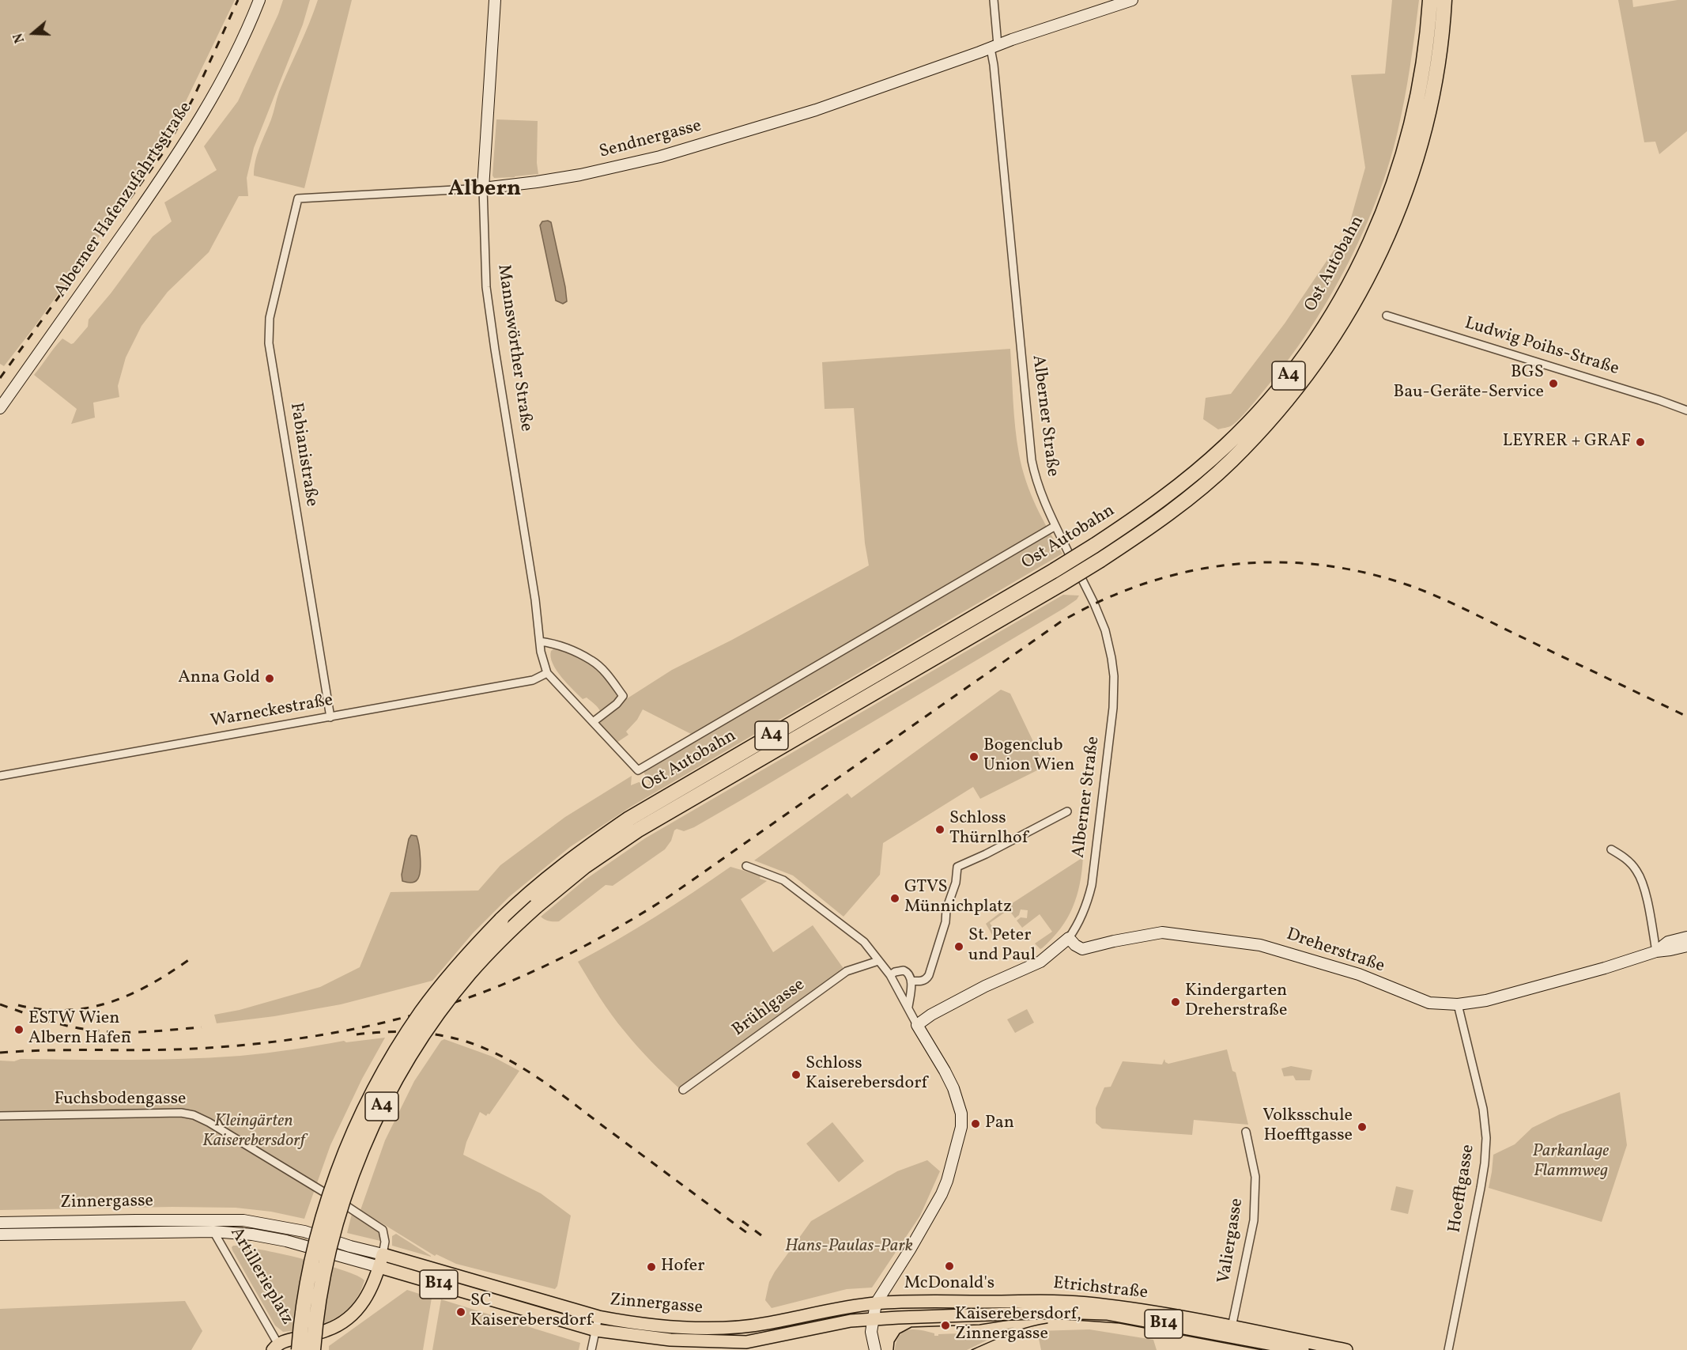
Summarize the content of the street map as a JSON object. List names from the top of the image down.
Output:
{
  "streets": {
    "highway": ["Ost Autobahn", "A4"],
    "main road": [
      "Zinnergasse",
      "Artillerieplatz",
      "B14",
      "Etrichstraße"
    ],
    "street": [
      "Sendnergasse",
      "Alberner Hafenzufahrtsstraße",
      "Ludwig Poihs-Straße",
      "Mannswörther Straße",
      "Alberner Straße",
      "Fabianistraße",
      "Warneckestraße",
      "Dreherstraße",
      "Brühlgasse",
      "Fuchsbodengasse",
      "Hoefftgasse",
      "Valiergasse"
    ]
  },
  "crossings": [
    ["Sendnergasse", "Mannswörther Straße"],
    ["Sendnergasse", "Alberner Straße"],
    ["Sendnergasse", "Fabianistraße"],
    ["Mannswörther Straße", "Alberner Straße"],
    ["Mannswörther Straße", "Warneckestraße"],
    ["Alberner Straße", "Dreherstraße"],
    ["Fabianistraße", "Warneckestraße"],
    ["Dreherstraße", "Hoefftgasse"],
    ["Fuchsbodengasse", "Zinnergasse"],
    ["Fuchsbodengasse", "Artillerieplatz"],
    ["Zinnergasse", "Artillerieplatz"],
    ["Zinnergasse", "Etrichstraße"],
    ["Valiergasse", "Etrichstraße"]
  ],
  "districts": ["Albern"],
  "parks": ["Kleingärten Kaiserebersdorf", "Parkanlage Flammweg", "Hans-Paulas-Park"],
  "places": [
    "BGS Bau-Geräte-Service",
    "LEYRER + GRAF",
    "Anna Gold",
    "Bogenclub Union Wien",
    "Schloss Thürnlhof",
    "GTVS Münnichplatz",
    "St. Peter und Paul",
    "Kindergarten Dreherstraße",
    "ESTW Wien Albern Hafen",
    "Schloss Kaiserebersdorf",
    "Pan",
    "Volksschule Hoefftgasse",
    "McDonald's",
    "Hofer",
    "SC Kaiserebersdorf",
    "Kaiserebersdorf, Zinnergasse"
  ],
  "north": "left"
}
